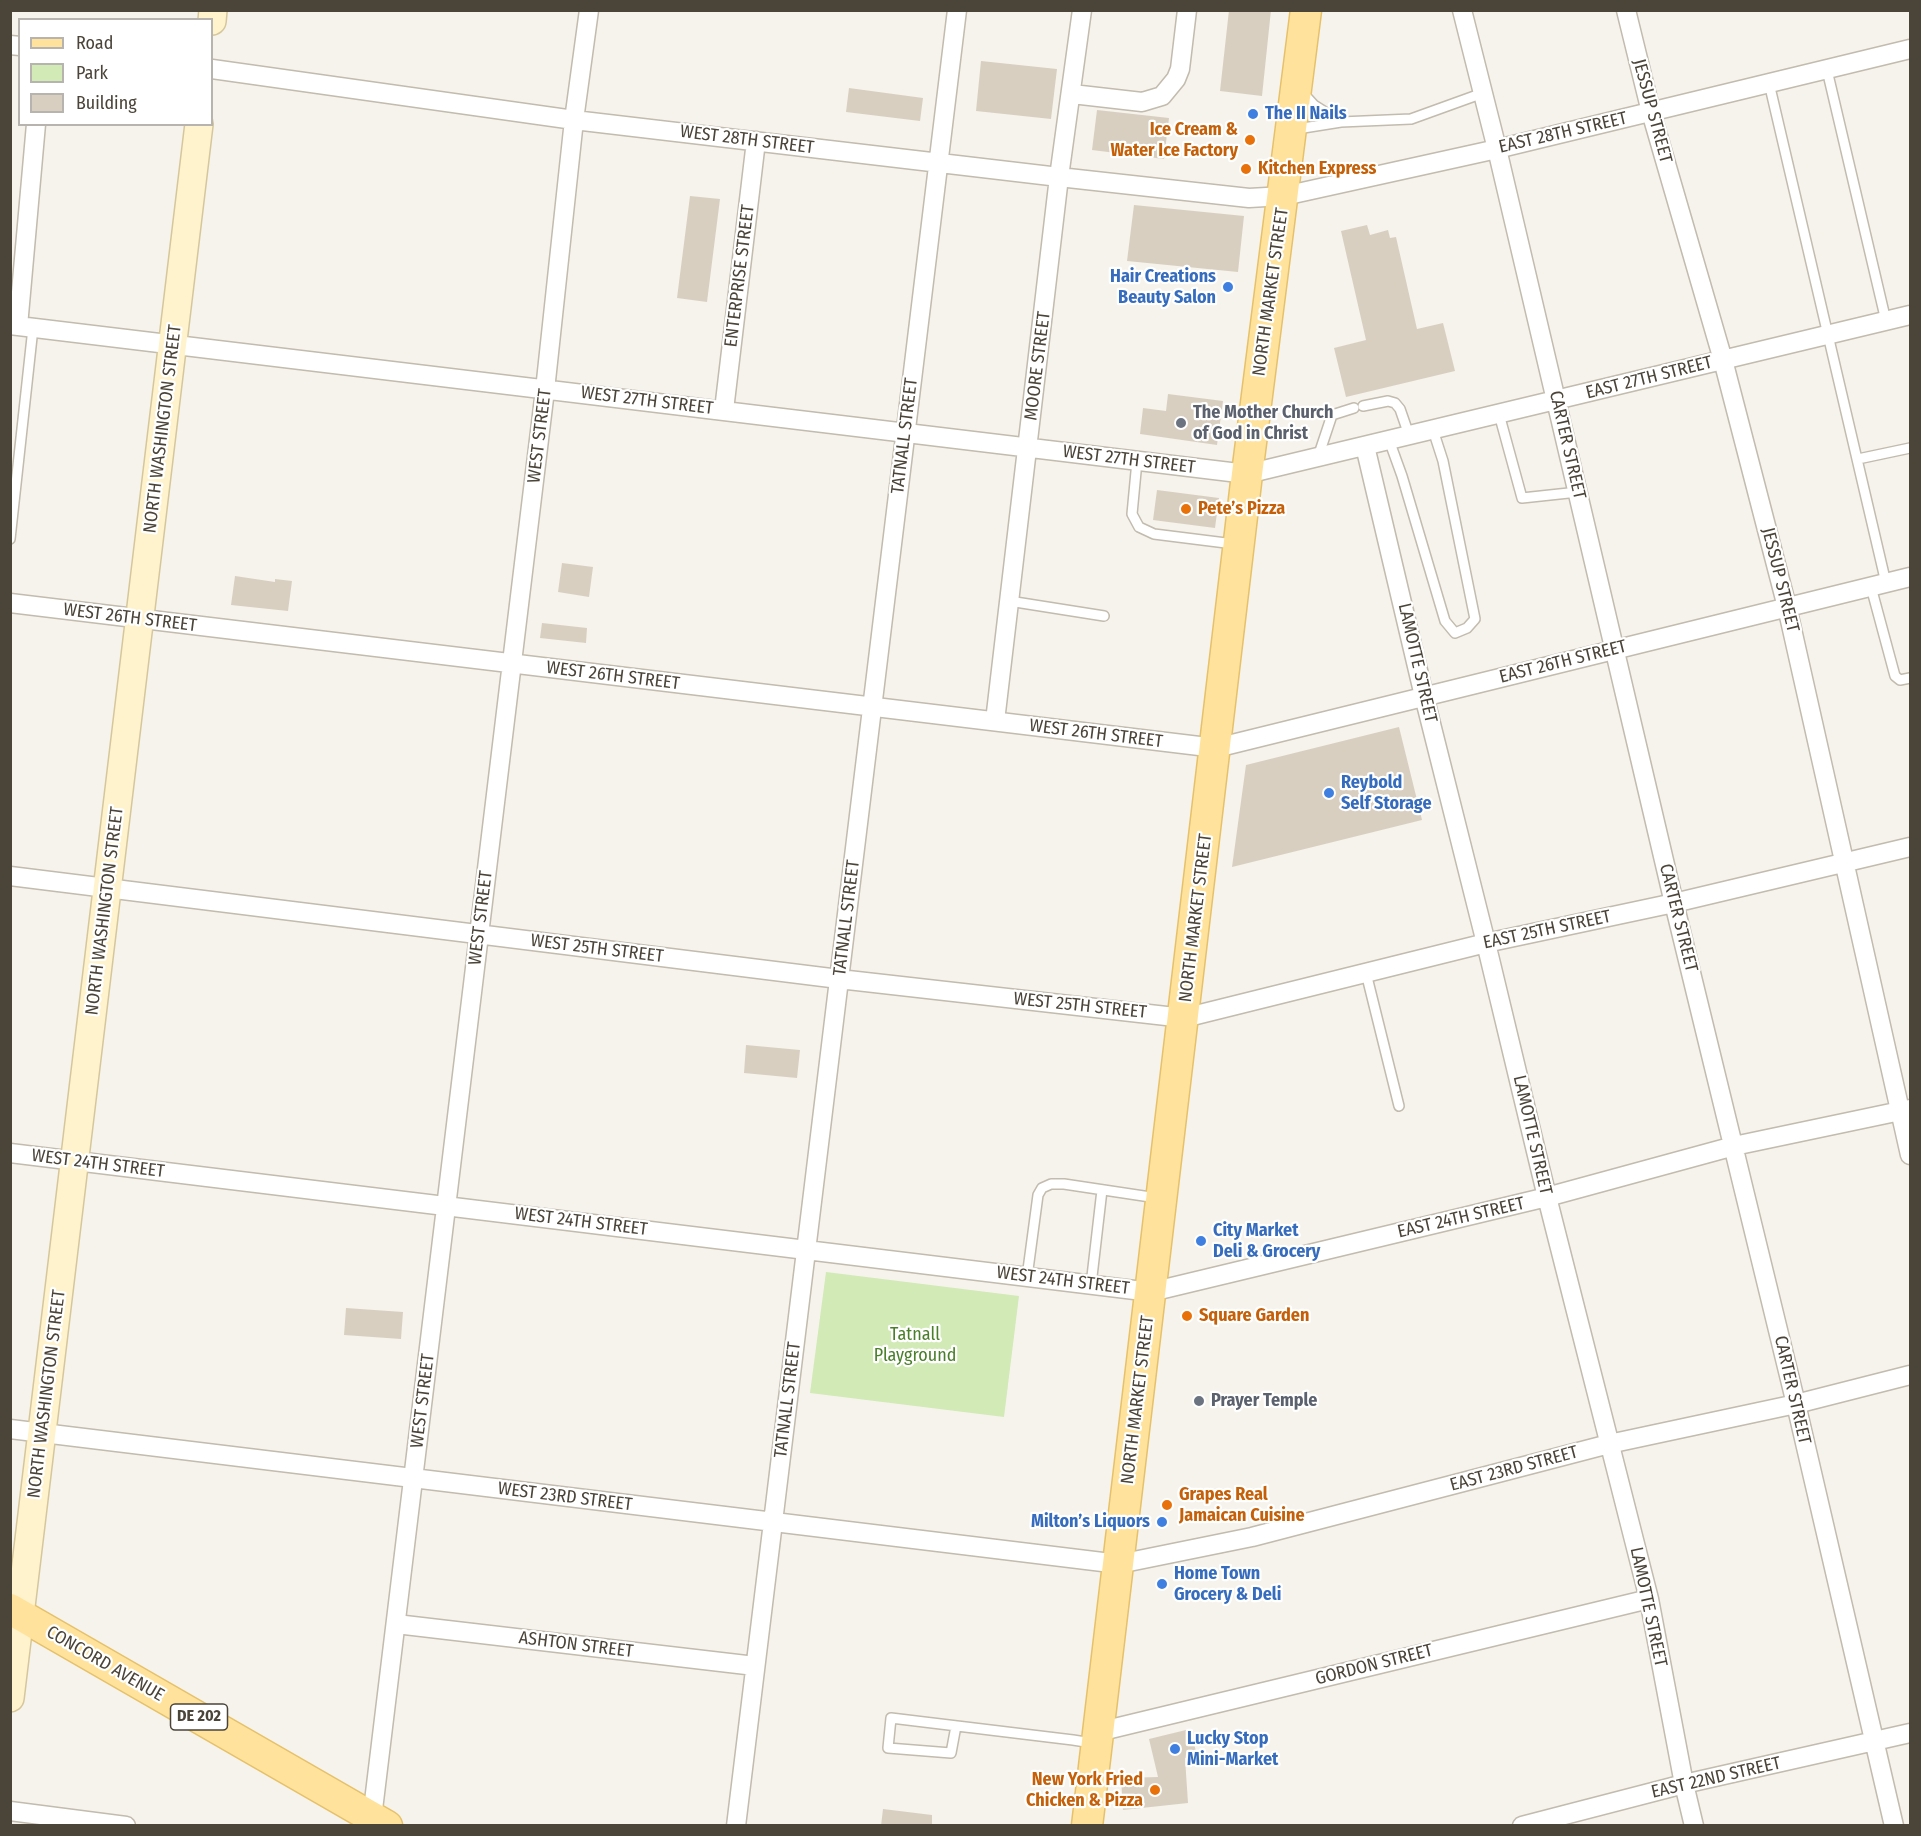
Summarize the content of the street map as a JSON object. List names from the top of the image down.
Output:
{
  "streets": {
    "main road": [
      "NORTH MARKET STREET",
      "NORTH WASHINGTON STREET",
      "CONCORD AVENUE",
      "DE 202"
    ],
    "street": [
      "JESSUP STREET",
      "EAST 28TH STREET",
      "WEST 28TH STREET",
      "ENTERPRISE STREET",
      "MOORE STREET",
      "EAST 27TH STREET",
      "WEST 27TH STREET",
      "WEST STREET",
      "TATNALL STREET",
      "CARTER STREET",
      "WEST 26TH STREET",
      "EAST 26TH STREET",
      "LAMOTTE STREET",
      "EAST 25TH STREET",
      "WEST 25TH STREET",
      "WEST 24TH STREET",
      "EAST 24TH STREET",
      "EAST 23RD STREET",
      "WEST 23RD STREET",
      "ASHTON STREET",
      "GORDON STREET",
      "EAST 22ND STREET"
    ]
  },
  "crossings": [
    ["JESSUP STREET", "EAST 28TH STREET"],
    ["JESSUP STREET", "EAST 27TH STREET"],
    ["JESSUP STREET", "EAST 26TH STREET"],
    ["JESSUP STREET", "EAST 25TH STREET"],
    ["JESSUP STREET", "EAST 24TH STREET"],
    ["EAST 28TH STREET", "WEST 28TH STREET"],
    ["EAST 28TH STREET", "NORTH MARKET STREET"],
    ["EAST 28TH STREET", "CARTER STREET"],
    ["WEST 28TH STREET", "ENTERPRISE STREET"],
    ["WEST 28TH STREET", "NORTH MARKET STREET"],
    ["WEST 28TH STREET", "MOORE STREET"],
    ["WEST 28TH STREET", "WEST STREET"],
    ["WEST 28TH STREET", "TATNALL STREET"],
    ["ENTERPRISE STREET", "WEST 27TH STREET"],
    ["NORTH MARKET STREET", "EAST 27TH STREET"],
    ["NORTH MARKET STREET", "WEST 27TH STREET"],
    ["NORTH MARKET STREET", "WEST 26TH STREET"],
    ["NORTH MARKET STREET", "EAST 26TH STREET"],
    ["NORTH MARKET STREET", "EAST 25TH STREET"],
    ["NORTH MARKET STREET", "WEST 25TH STREET"],
    ["NORTH MARKET STREET", "WEST 24TH STREET"],
    ["NORTH MARKET STREET", "EAST 24TH STREET"],
    ["NORTH MARKET STREET", "EAST 23RD STREET"],
    ["NORTH MARKET STREET", "WEST 23RD STREET"],
    ["NORTH MARKET STREET", "GORDON STREET"],
    ["MOORE STREET", "WEST 27TH STREET"],
    ["MOORE STREET", "WEST 26TH STREET"],
    ["EAST 27TH STREET", "WEST 27TH STREET"],
    ["EAST 27TH STREET", "CARTER STREET"],
    ["EAST 27TH STREET", "LAMOTTE STREET"],
    ["WEST 27TH STREET", "NORTH WASHINGTON STREET"],
    ["WEST 27TH STREET", "WEST STREET"],
    ["WEST 27TH STREET", "TATNALL STREET"],
    ["NORTH WASHINGTON STREET", "WEST 26TH STREET"],
    ["NORTH WASHINGTON STREET", "WEST 25TH STREET"],
    ["NORTH WASHINGTON STREET", "WEST 24TH STREET"],
    ["NORTH WASHINGTON STREET", "WEST 23RD STREET"],
    ["NORTH WASHINGTON STREET", "CONCORD AVENUE"],
    ["WEST STREET", "WEST 26TH STREET"],
    ["WEST STREET", "WEST 25TH STREET"],
    ["WEST STREET", "WEST 24TH STREET"],
    ["WEST STREET", "WEST 23RD STREET"],
    ["WEST STREET", "ASHTON STREET"],
    ["WEST STREET", "CONCORD AVENUE"],
    ["TATNALL STREET", "WEST 26TH STREET"],
    ["TATNALL STREET", "WEST 25TH STREET"],
    ["TATNALL STREET", "WEST 24TH STREET"],
    ["TATNALL STREET", "WEST 23RD STREET"],
    ["TATNALL STREET", "ASHTON STREET"],
    ["CARTER STREET", "EAST 26TH STREET"],
    ["CARTER STREET", "EAST 25TH STREET"],
    ["CARTER STREET", "EAST 24TH STREET"],
    ["CARTER STREET", "EAST 23RD STREET"],
    ["CARTER STREET", "EAST 22ND STREET"],
    ["WEST 26TH STREET", "EAST 26TH STREET"],
    ["EAST 26TH STREET", "LAMOTTE STREET"],
    ["LAMOTTE STREET", "EAST 25TH STREET"],
    ["LAMOTTE STREET", "EAST 24TH STREET"],
    ["LAMOTTE STREET", "EAST 23RD STREET"],
    ["LAMOTTE STREET", "GORDON STREET"],
    ["LAMOTTE STREET", "EAST 22ND STREET"],
    ["EAST 25TH STREET", "WEST 25TH STREET"],
    ["WEST 24TH STREET", "EAST 24TH STREET"],
    ["EAST 23RD STREET", "WEST 23RD STREET"]
  ],
  "parks": ["Tatnall Playground"],
  "places": [
    "The II Nails",
    "Ice Cream & Water Ice Factory",
    "Kitchen Express",
    "Hair Creations Beauty Salon",
    "The Mother Church of God in Christ",
    "Pete’s Pizza",
    "Reybold Self Storage",
    "City Market Deli & Grocery",
    "Square Garden",
    "Prayer Temple",
    "Grapes Real Jamaican Cuisine",
    "Milton’s Liquors",
    "Home Town Grocery & Deli",
    "Lucky Stop Mini-Market",
    "New York Fried Chicken & Pizza"
  ],
  "legend": ["Road", "Park", "Building"]
}
